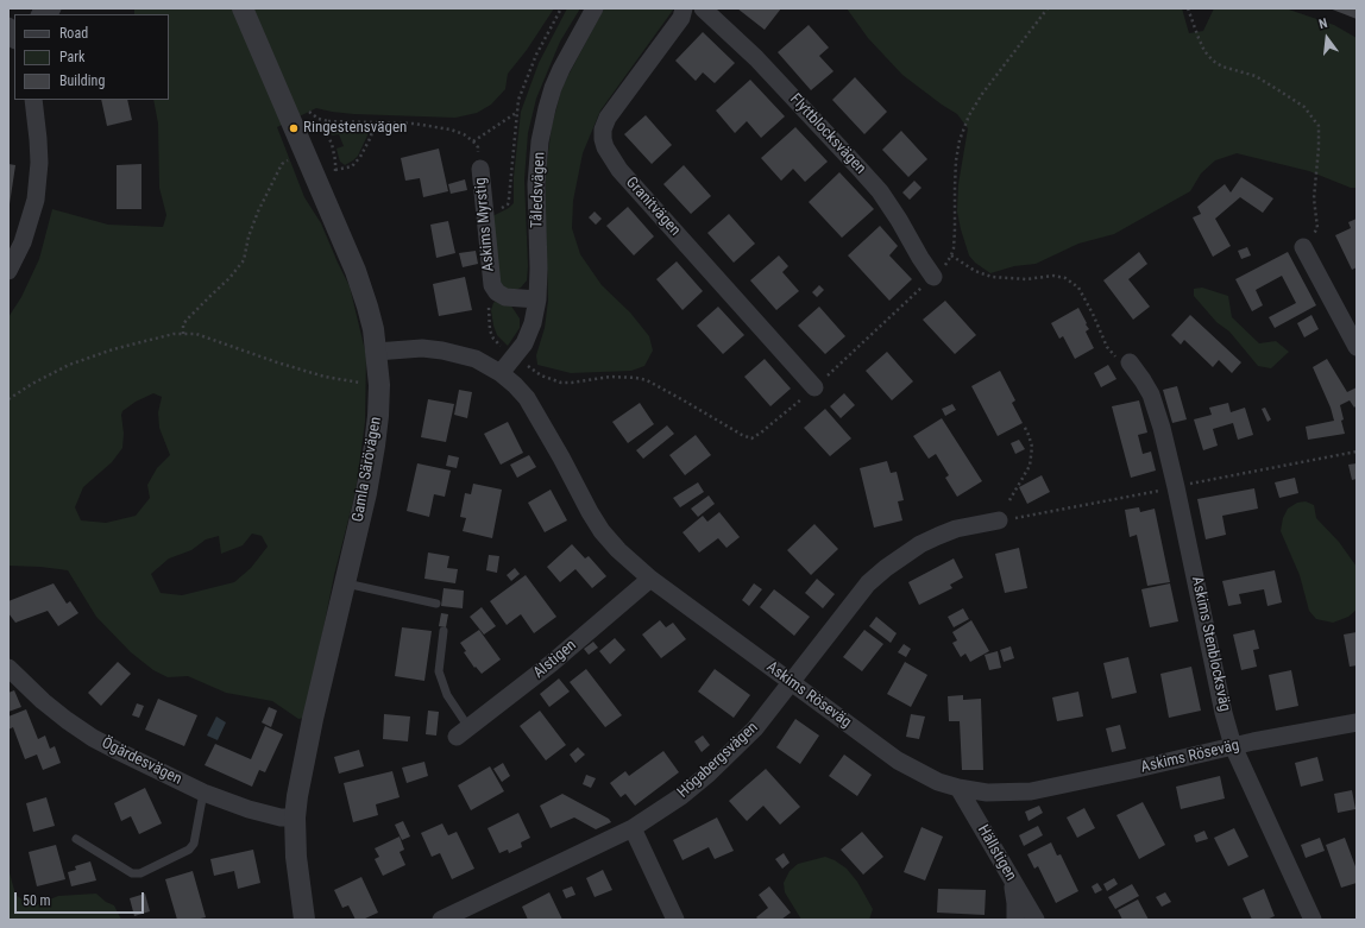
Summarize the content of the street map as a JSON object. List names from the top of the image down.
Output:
{
  "streets": {
    "street": [
      "Flyttblocksvägen",
      "Tåledsvägen",
      "Granitvägen",
      "Askims Myrstig",
      "Gamla Särövägen",
      "Askims Stenblocksväg",
      "Alstigen",
      "Askims Röseväg",
      "Högabergsvägen",
      "Ögärdesvägen",
      "Hällstigen"
    ]
  },
  "crossings": [
    ["Tåledsvägen", "Askims Myrstig"],
    ["Tåledsvägen", "Askims Röseväg"],
    ["Gamla Särövägen", "Askims Röseväg"],
    ["Gamla Särövägen", "Ögärdesvägen"],
    ["Askims Stenblocksväg", "Askims Röseväg"],
    ["Alstigen", "Askims Röseväg"],
    ["Askims Röseväg", "Högabergsvägen"],
    ["Askims Röseväg", "Hällstigen"]
  ],
  "places": ["Ringestensvägen"],
  "legend": ["Road", "Park", "Building"],
  "scale_bar": "50 m",
  "north": "top"
}
